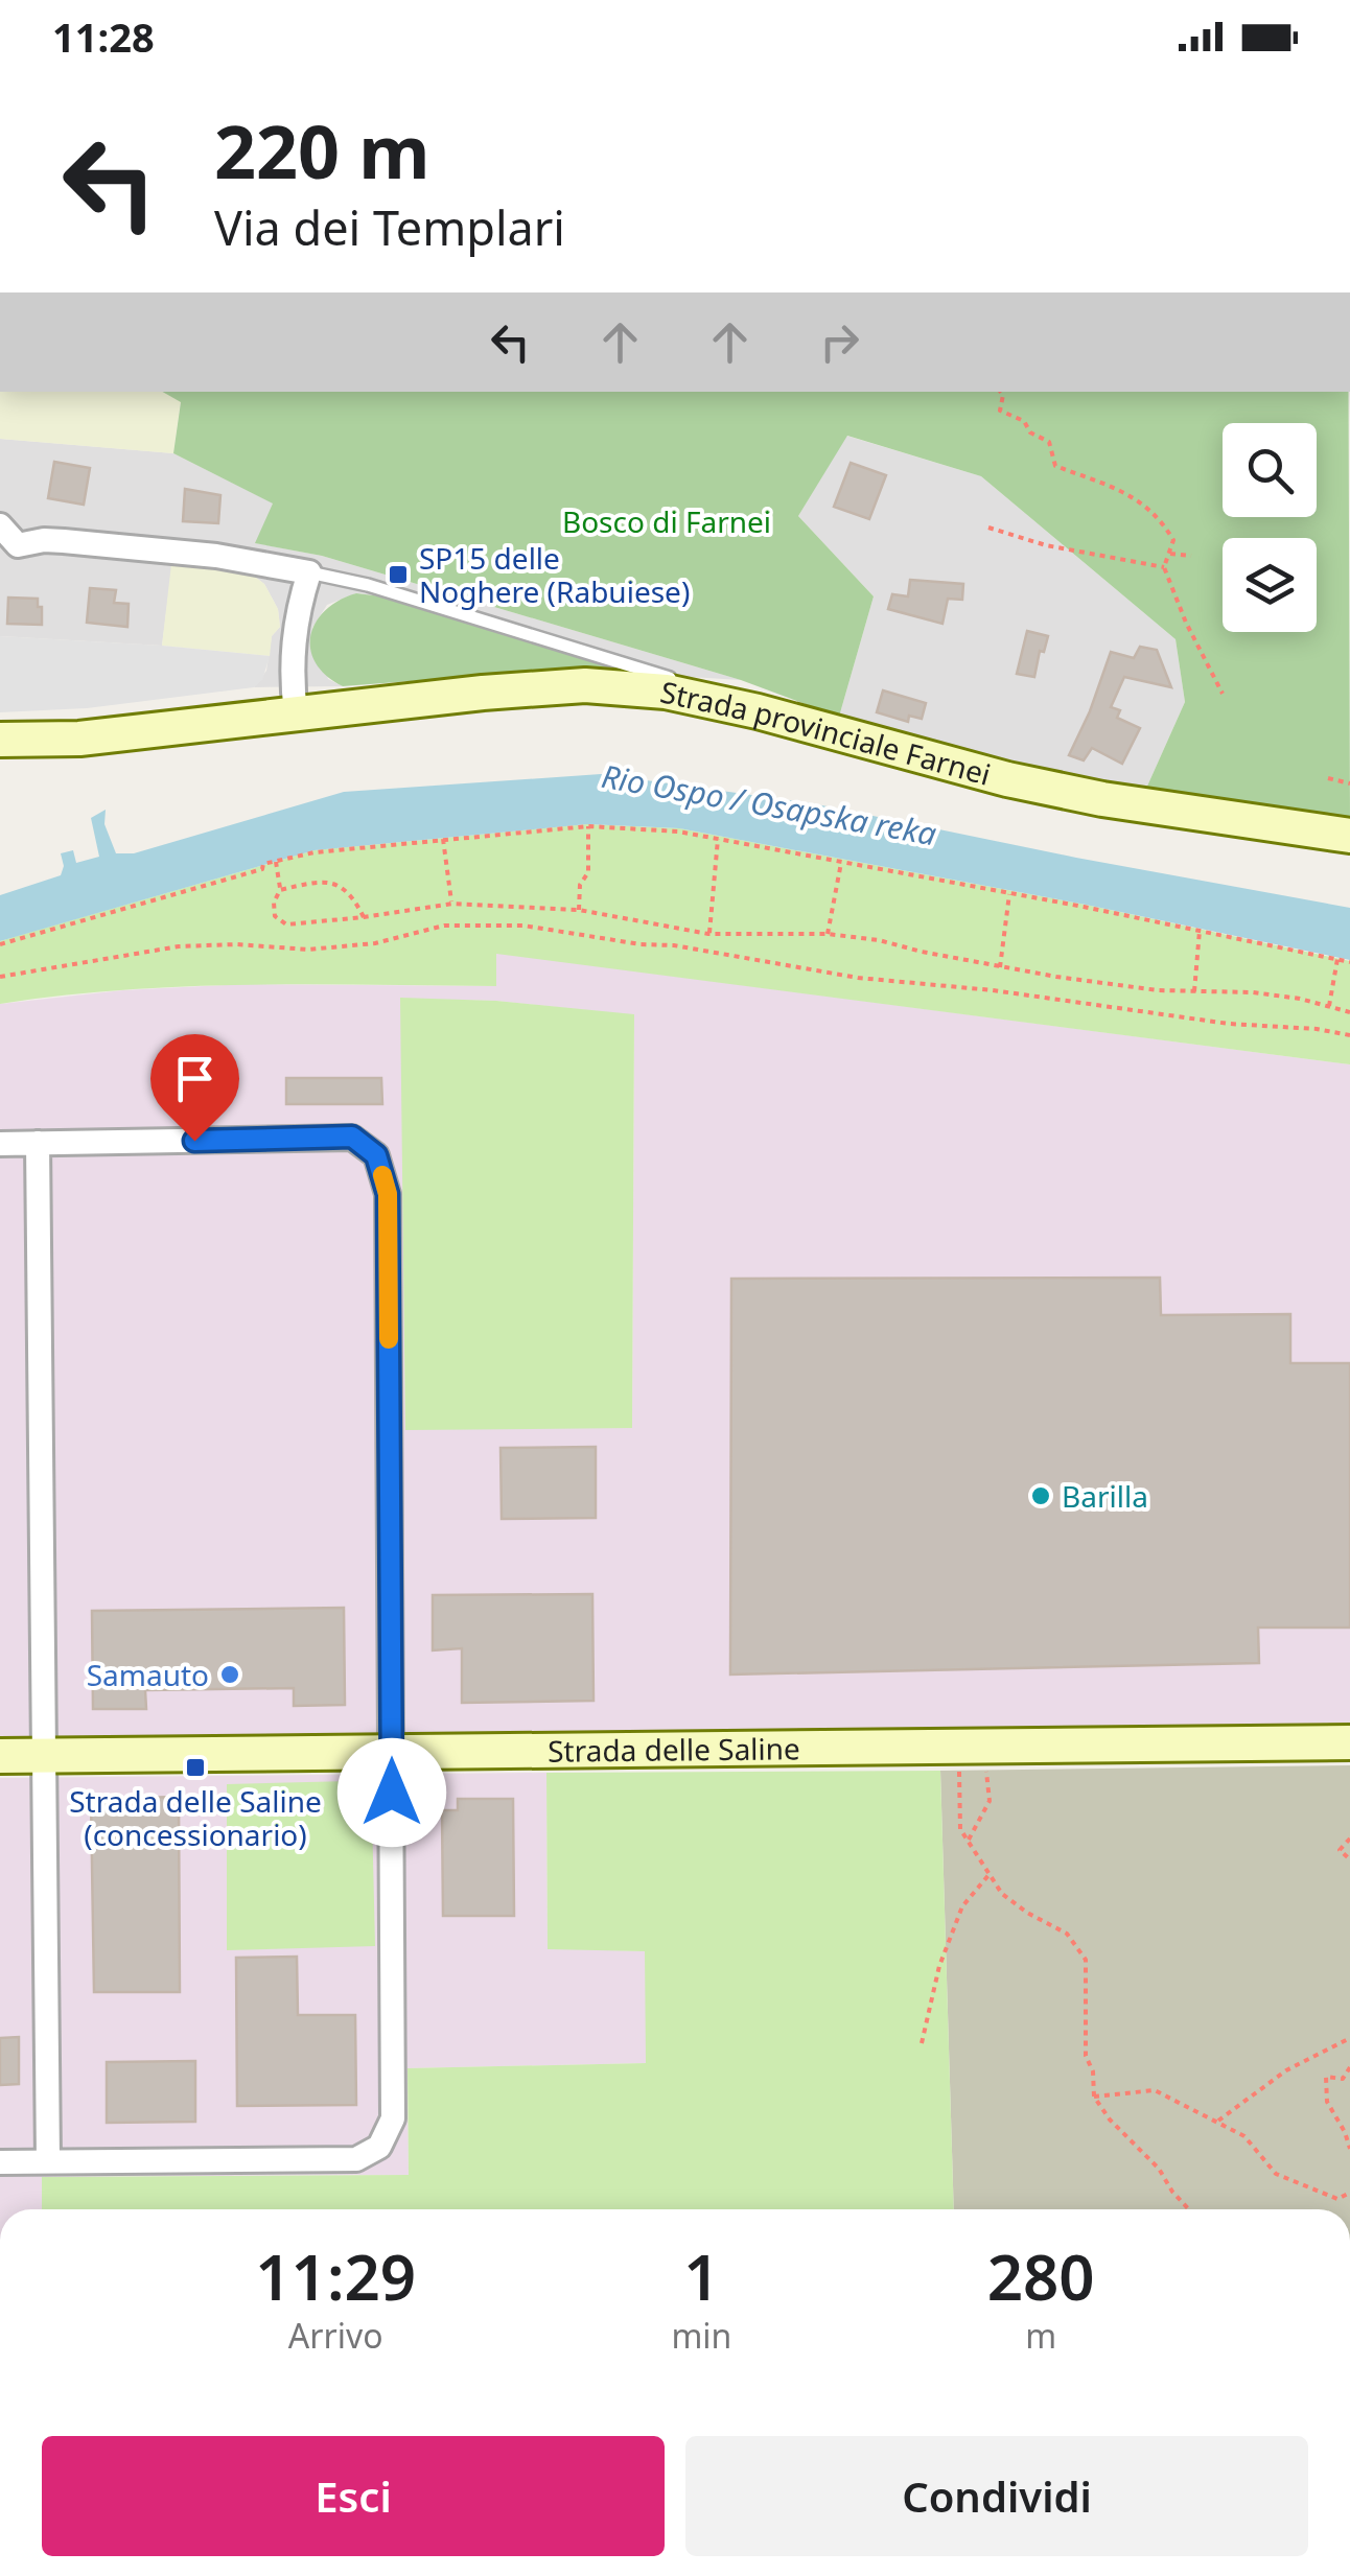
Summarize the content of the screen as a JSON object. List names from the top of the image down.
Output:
{
  "streets": {
    "main road": ["Strada provinciale Farnei", "Strada delle Saline"]
  },
  "water": ["Rio Ospo / Osapska reka"],
  "parks": ["Bosco di Farnei"],
  "places": {
    "transit": ["SP15 delle Noghere (Rabuiese)", "Strada delle Saline (concessionario)"],
    "other": ["Barilla", "Samauto"]
  },
  "page": {
    "status": "11:28",
    "turn": ["220 m", "Via dei Templari"],
    "eta": [
      "11:29",
      "Arrivo",
      "1",
      "min",
      "280",
      "m"
    ],
    "buttons": ["Esci", "Condividi"]
  }
}
